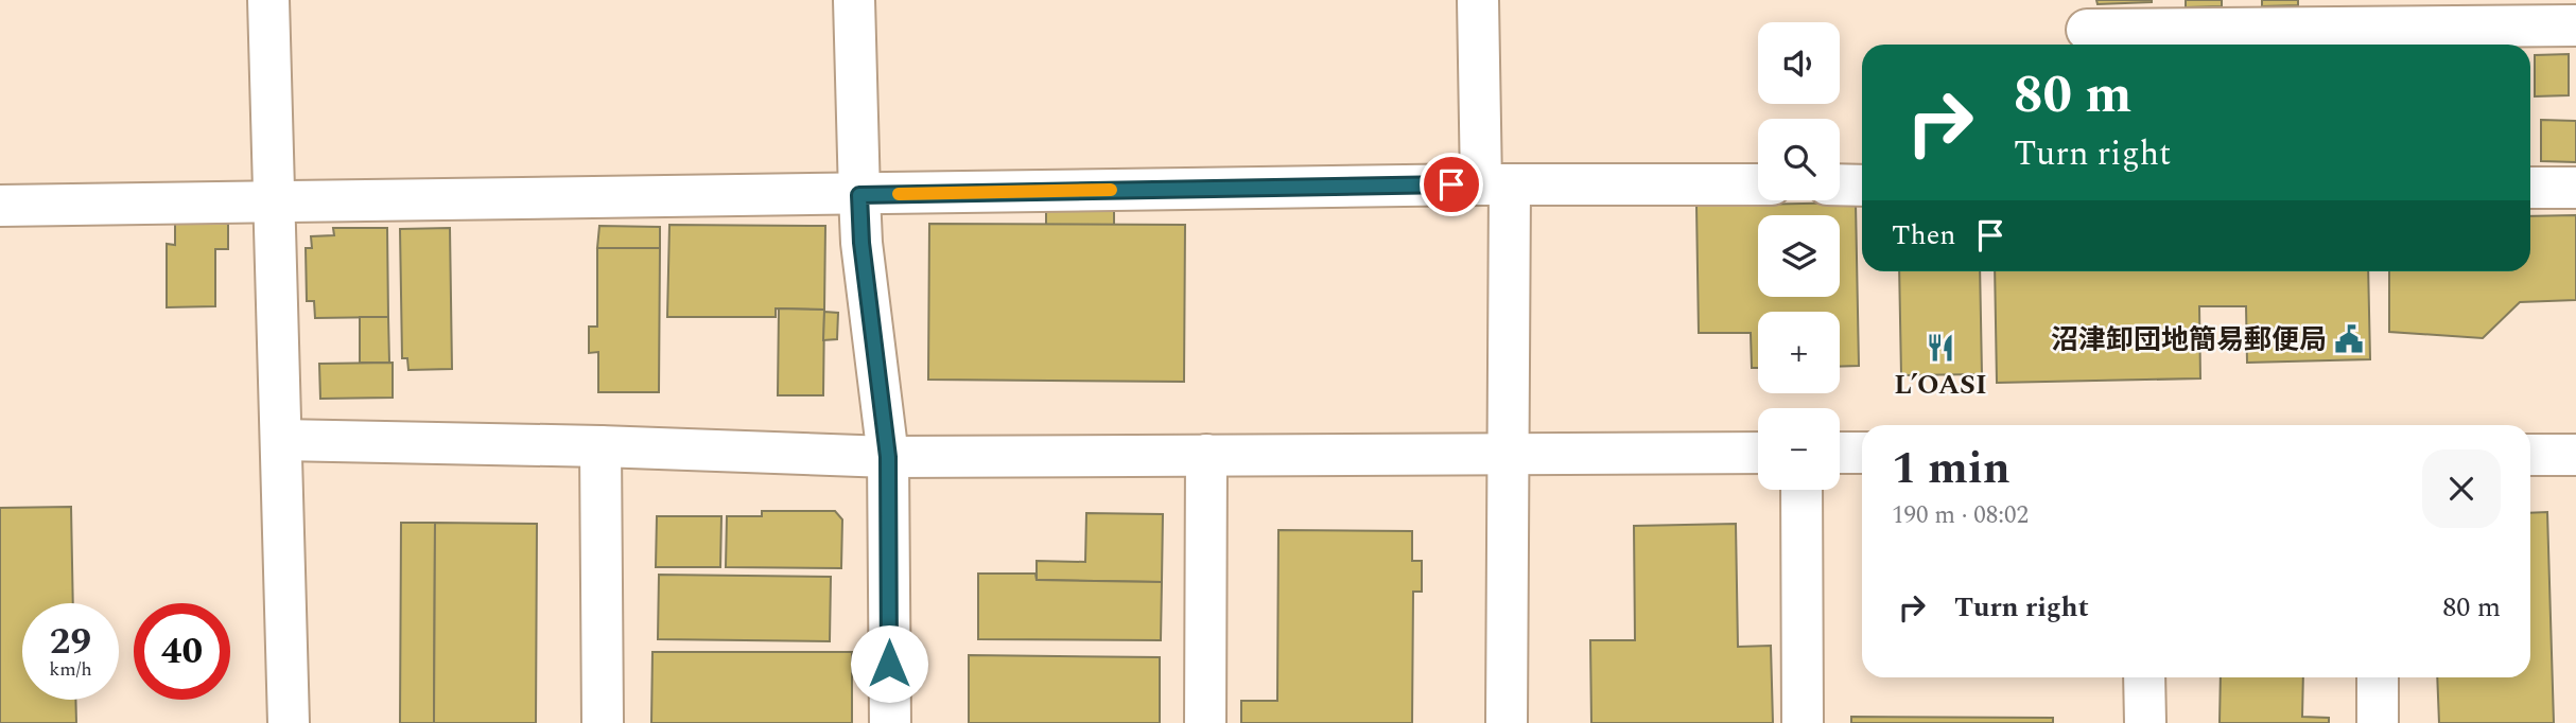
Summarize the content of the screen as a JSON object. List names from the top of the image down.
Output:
{
  "places": {
    "public building": ["沼津卸団地簡易郵便局"],
    "restaurant": ["L’OASI"]
  },
  "page": {
    "map_buttons": ["+", "−"],
    "turn": ["80 m", "Turn right"],
    "then": "Then",
    "heading": ["1 min", "190 m · 08:02"],
    "list": [
      {
        "name": "Turn right",
        "value": "80 m"
      }
    ],
    "speed": "29 km/h",
    "limit": "40"
  }
}
